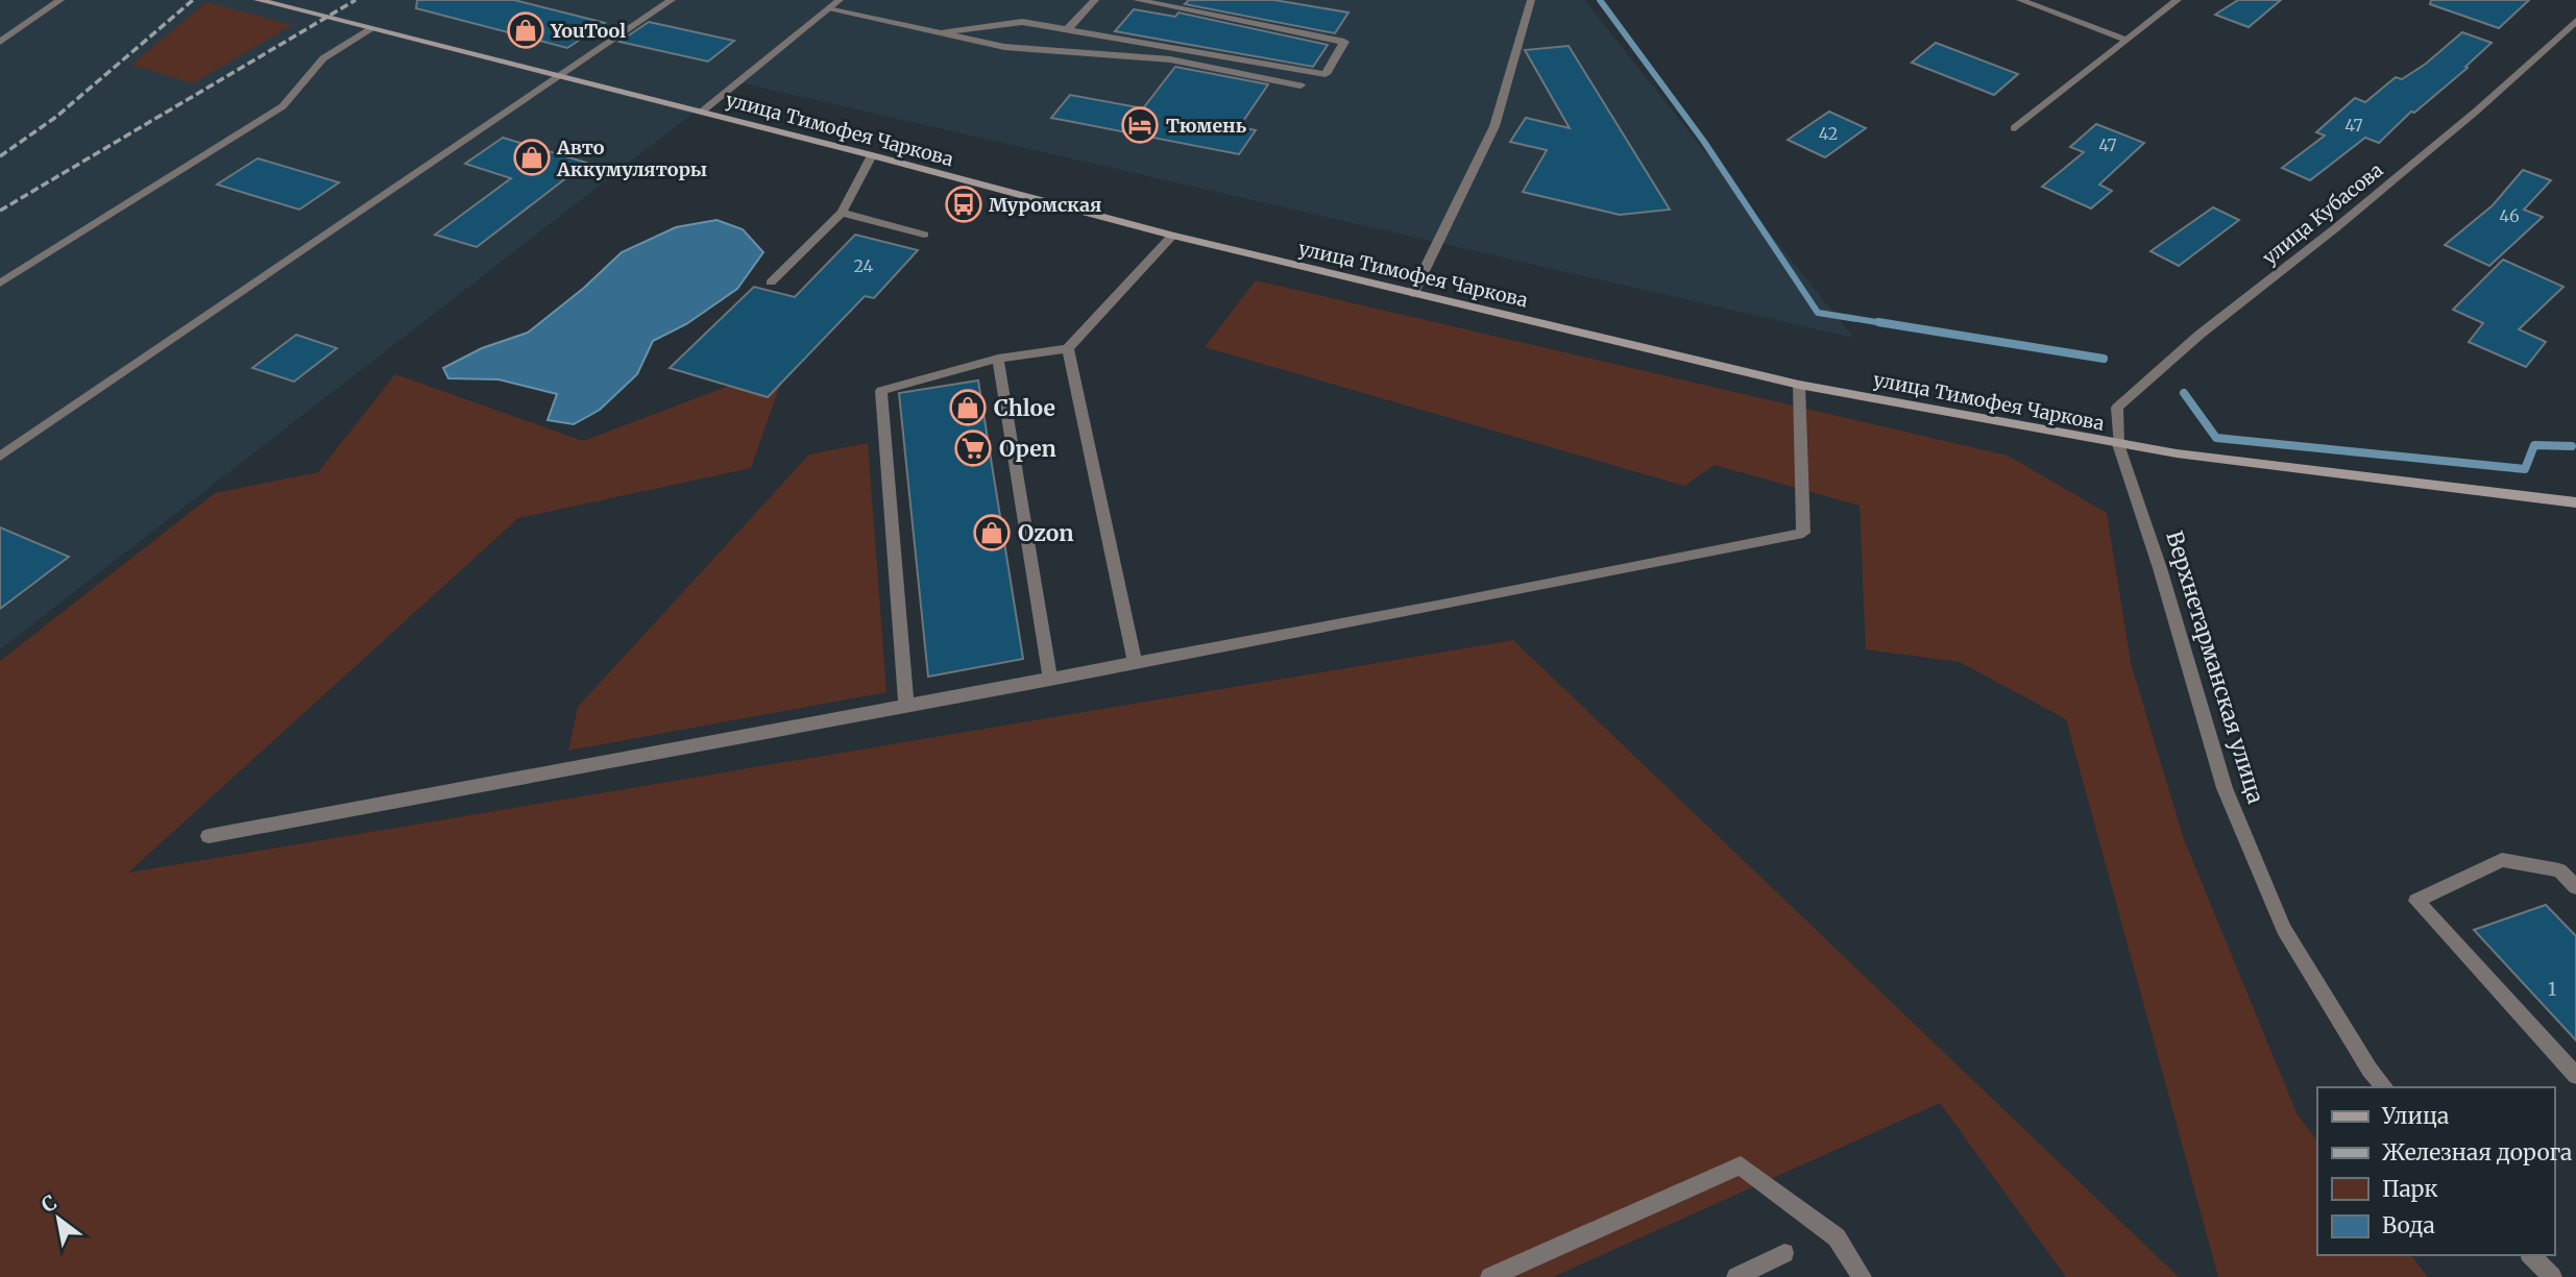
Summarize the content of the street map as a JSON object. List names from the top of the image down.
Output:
{
  "streets": {
    "main road": ["улица Тимофея Чаркова"],
    "street": ["улица Кубасова", "Верхнетарманская улица"]
  },
  "crossings": [
    ["улица Тимофея Чаркова", "улица Кубасова"],
    ["улица Тимофея Чаркова", "Верхнетарманская улица"],
    ["улица Кубасова", "Верхнетарманская улица"]
  ],
  "places": {
    "shop": [
      "YouTool",
      "Авто Аккумуляторы",
      "Chloe",
      "Ozon"
    ],
    "hotel": ["Тюмень"],
    "bus stop": ["Муромская"],
    "supermarket": ["Open"]
  },
  "house_numbers": [
    "47",
    "42",
    "47",
    "46",
    "24",
    "1"
  ],
  "legend": [
    "Улица",
    "Железная дорога",
    "Парк",
    "Вода"
  ],
  "north": "top left"
}
